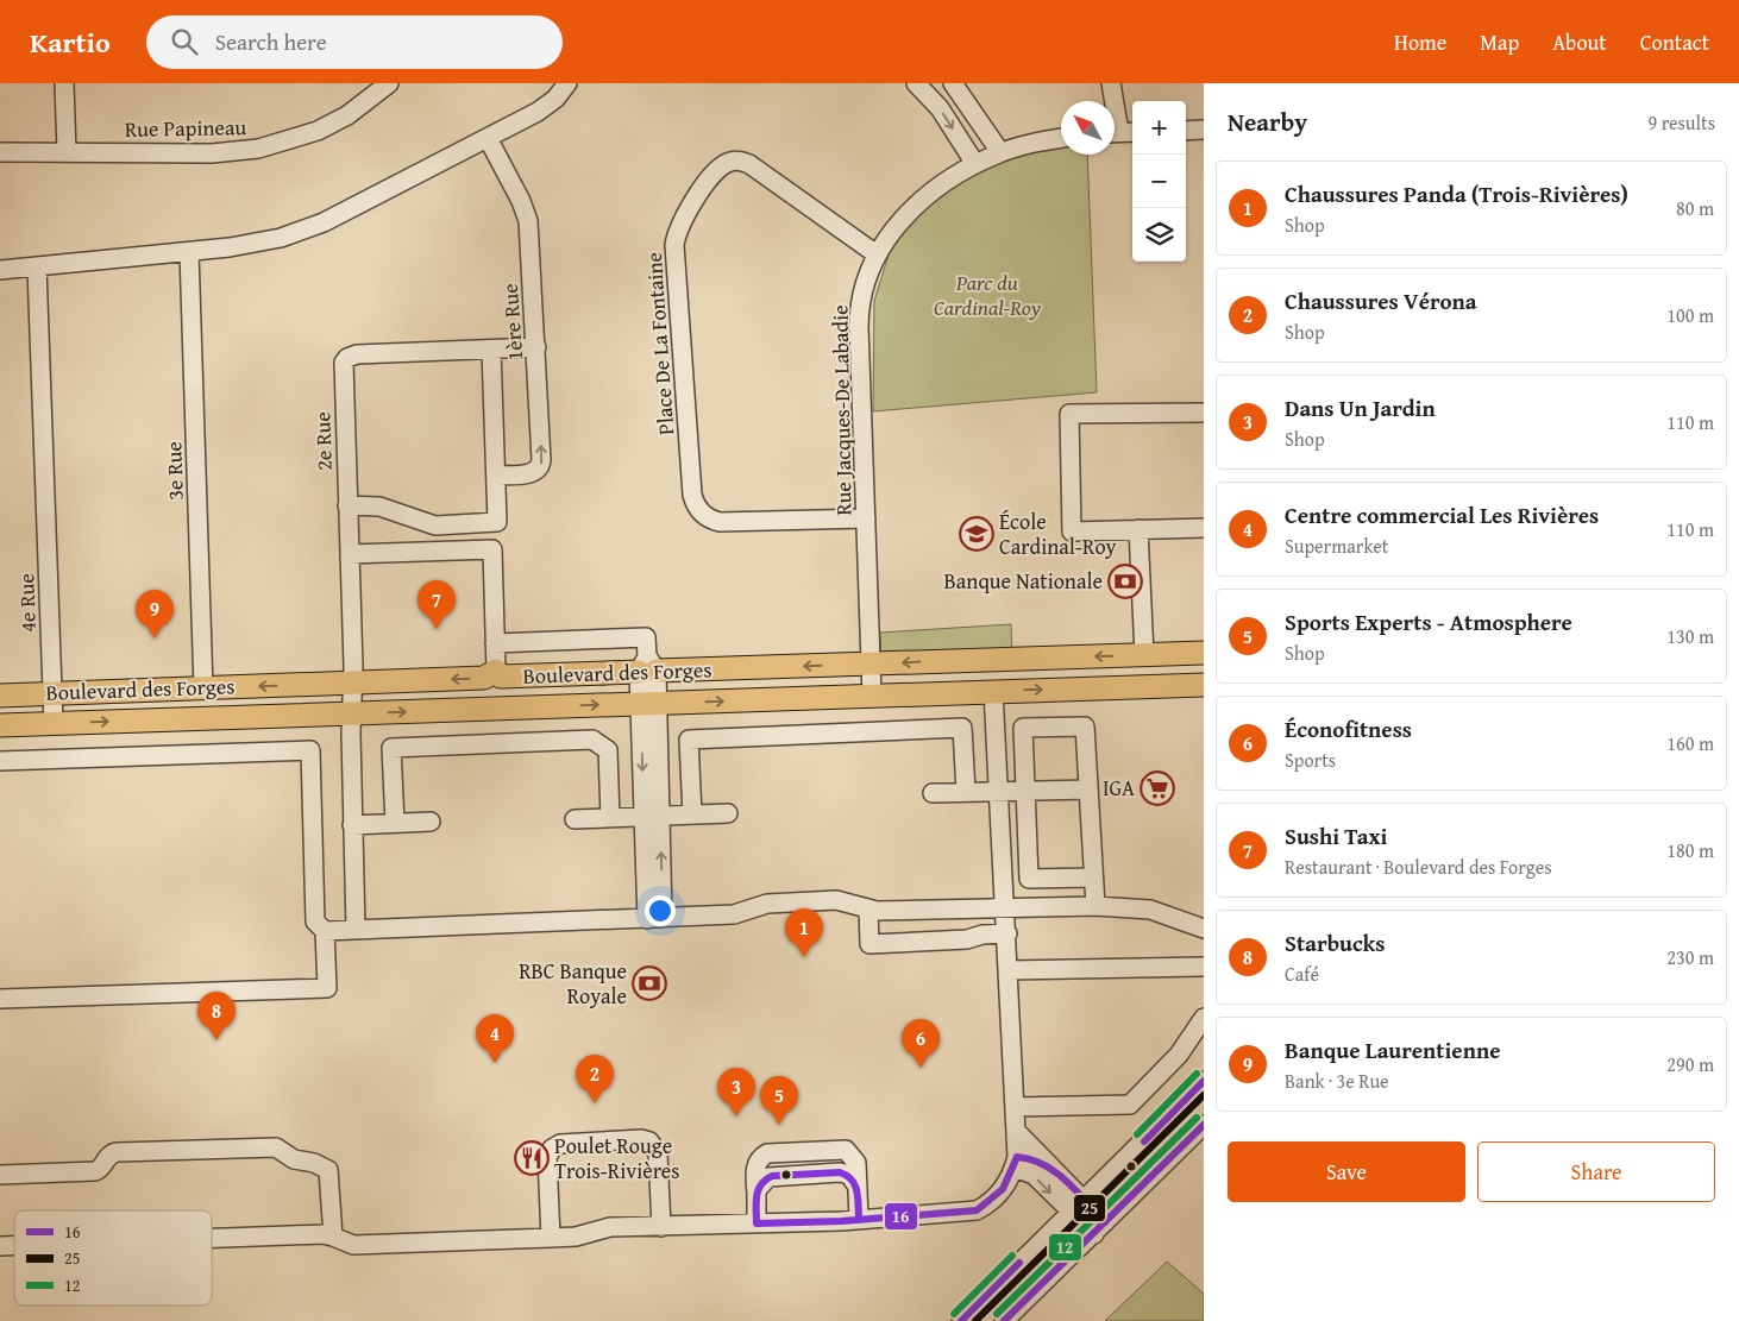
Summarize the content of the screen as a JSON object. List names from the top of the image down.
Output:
{
  "streets": {
    "main road": ["Boulevard des Forges"],
    "street": [
      "Rue Papineau",
      "1ère Rue",
      "Place De La Fontaine",
      "Rue Jacques-De Labadie",
      "2e Rue",
      "3e Rue",
      "4e Rue"
    ]
  },
  "crossings": [
    ["1ère Rue", "2e Rue"],
    ["Place De La Fontaine", "Rue Jacques-De Labadie"],
    ["Rue Jacques-De Labadie", "Boulevard des Forges"],
    ["2e Rue", "Boulevard des Forges"],
    ["3e Rue", "Boulevard des Forges"],
    ["4e Rue", "Boulevard des Forges"]
  ],
  "parks": ["Parc du Cardinal-Roy"],
  "places": {
    "school or university": ["École Cardinal-Roy"],
    "bank": ["Banque Nationale", "RBC Banque Royale"],
    "supermarket": ["IGA"],
    "restaurant": ["Poulet Rouge Trois-Rivières"]
  },
  "lines": ["transit line 12", "transit line 16", "transit line 25"],
  "legend": ["16", "25", "12"],
  "north": "top left",
  "page": {
    "header": "Kartio",
    "search": "Search here",
    "nav": [
      "Home",
      "Map",
      "About",
      "Contact"
    ],
    "heading": ["Nearby", "9 results"],
    "map_buttons": ["+", "−"],
    "list": [
      {
        "mark": "1",
        "name": "Chaussures Panda (Trois-Rivières)",
        "note": "Shop",
        "value": "80 m"
      },
      {
        "mark": "2",
        "name": "Chaussures Vérona",
        "note": "Shop",
        "value": "100 m"
      },
      {
        "mark": "3",
        "name": "Dans Un Jardin",
        "note": "Shop",
        "value": "110 m"
      },
      {
        "mark": "4",
        "name": "Centre commercial Les Rivières",
        "note": "Supermarket",
        "value": "110 m"
      },
      {
        "mark": "5",
        "name": "Sports Experts - Atmosphere",
        "note": "Shop",
        "value": "130 m"
      },
      {
        "mark": "6",
        "name": "Éconofitness",
        "note": "Sports",
        "value": "160 m"
      },
      {
        "mark": "7",
        "name": "Sushi Taxi",
        "note": "Restaurant · Boulevard des Forges",
        "value": "180 m"
      },
      {
        "mark": "8",
        "name": "Starbucks",
        "note": "Café",
        "value": "230 m"
      },
      {
        "mark": "9",
        "name": "Banque Laurentienne",
        "note": "Bank · 3e Rue",
        "value": "290 m"
      }
    ],
    "pins": [
      "7",
      "9",
      "1",
      "8",
      "4",
      "6",
      "2",
      "3",
      "5"
    ],
    "buttons": ["Save", "Share"]
  }
}
